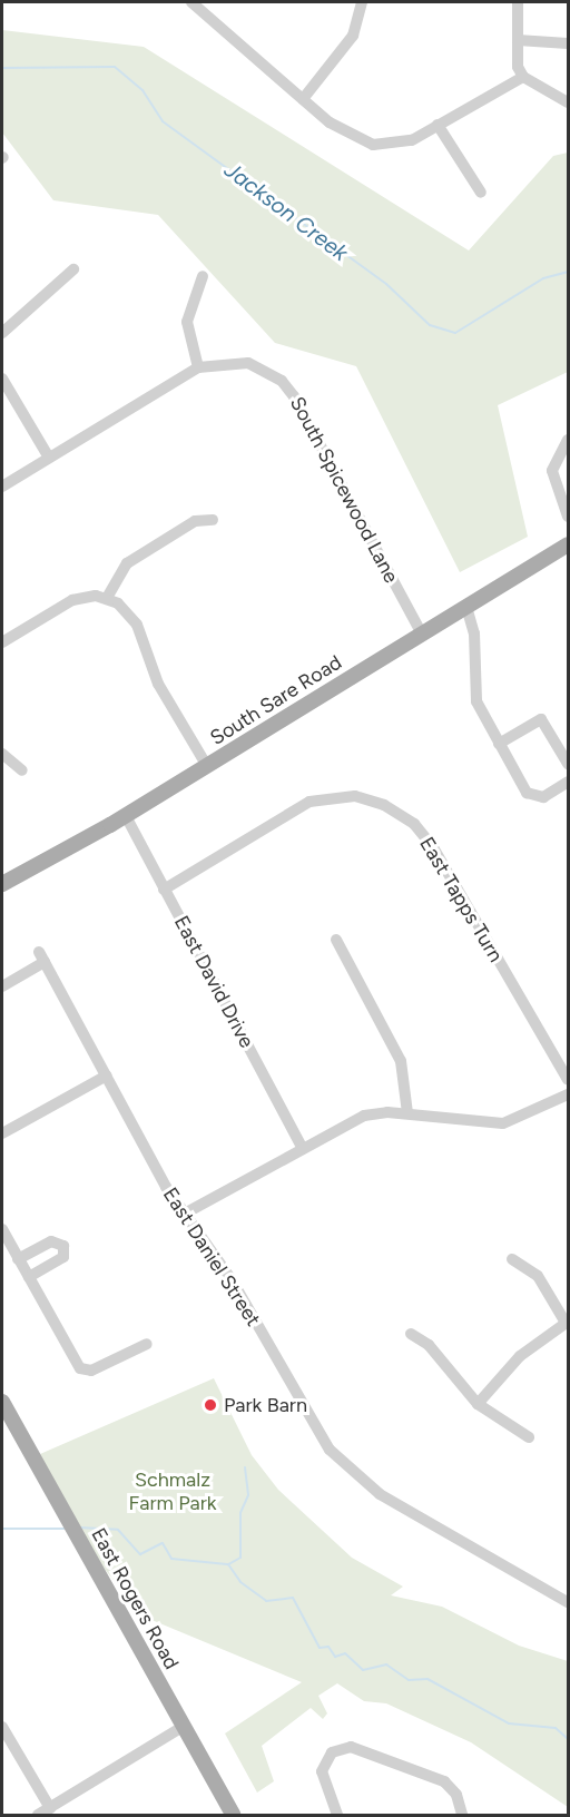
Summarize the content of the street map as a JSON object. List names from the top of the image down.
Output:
{
  "streets": {
    "main road": ["South Sare Road", "East Rogers Road"],
    "street": [
      "South Spicewood Lane",
      "East Tapps Turn",
      "East David Drive",
      "East Daniel Street"
    ]
  },
  "crossings": [
    ["South Spicewood Lane", "South Sare Road"],
    ["South Sare Road", "East David Drive"],
    ["East Tapps Turn", "East David Drive"]
  ],
  "water": ["Jackson Creek"],
  "parks": ["Schmalz Farm Park"],
  "places": ["Park Barn"]
}
